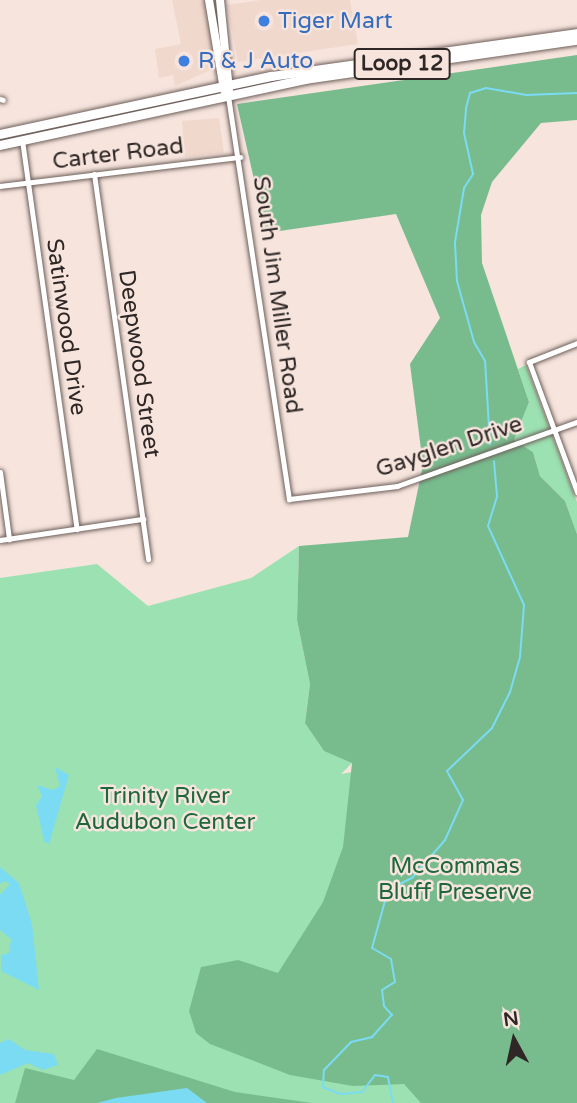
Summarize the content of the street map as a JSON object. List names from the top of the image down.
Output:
{
  "streets": {
    "main road": ["Loop 12"],
    "street": [
      "Carter Road",
      "South Jim Miller Road",
      "Satinwood Drive",
      "Deepwood Street",
      "Gayglen Drive"
    ]
  },
  "crossings": [
    ["Loop 12", "South Jim Miller Road"],
    ["Loop 12", "Satinwood Drive"],
    ["Carter Road", "South Jim Miller Road"],
    ["Carter Road", "Satinwood Drive"],
    ["Carter Road", "Deepwood Street"],
    ["South Jim Miller Road", "Gayglen Drive"]
  ],
  "parks": ["Trinity River Audubon Center", "McCommas Bluff Preserve"],
  "places": ["Tiger Mart", "R & J Auto"],
  "north": "top"
}
